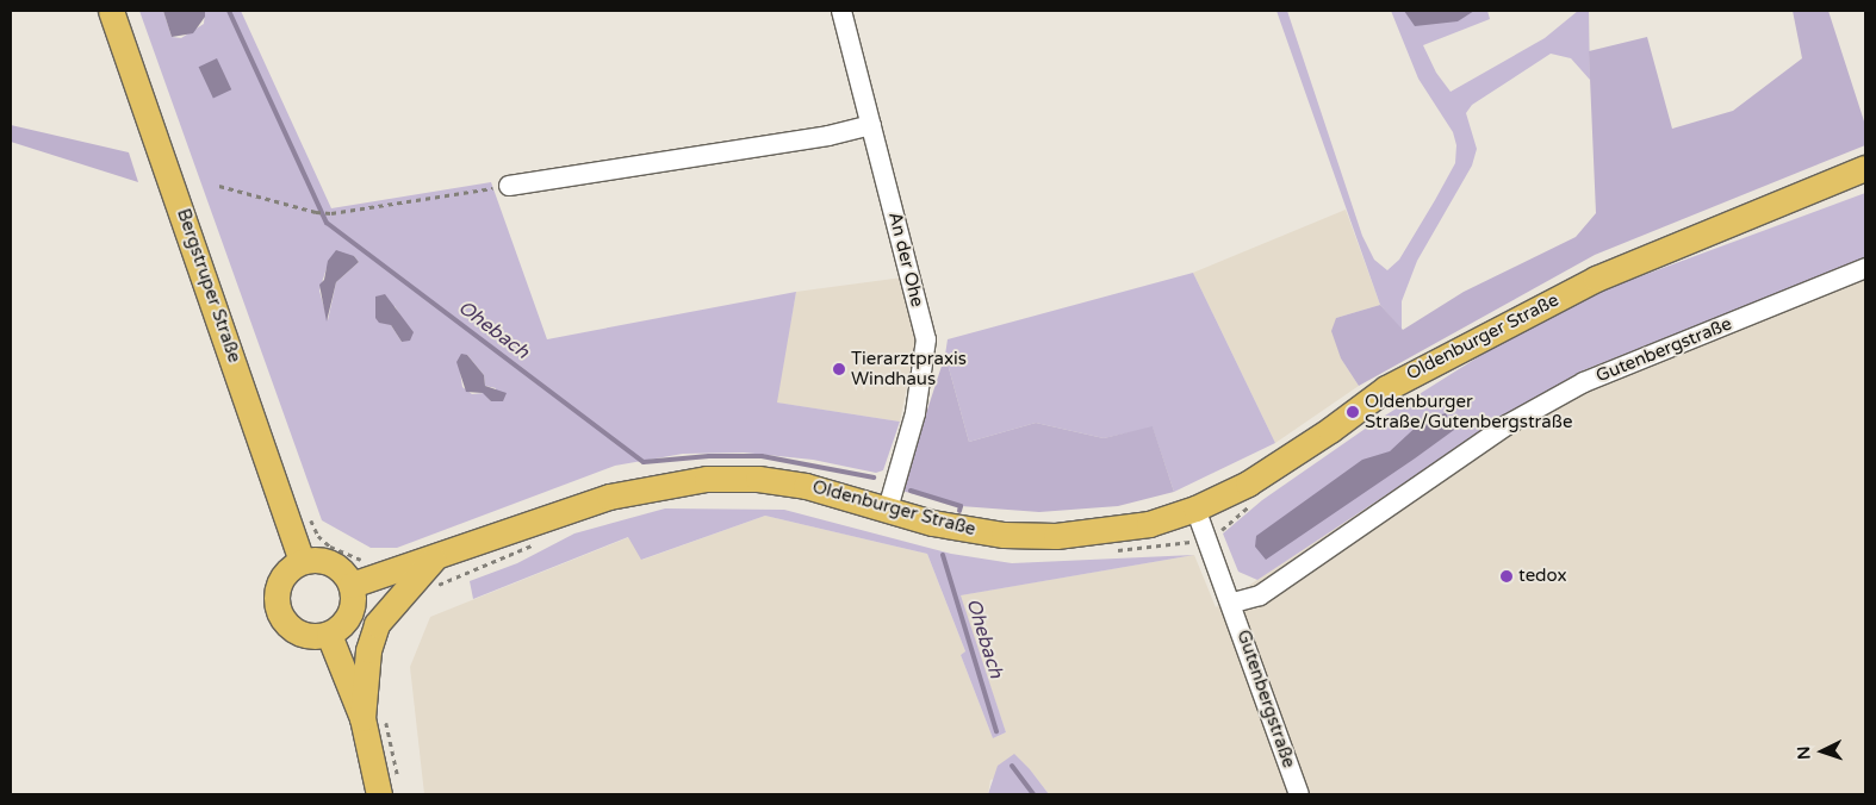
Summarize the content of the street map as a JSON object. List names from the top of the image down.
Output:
{
  "streets": {
    "main road": ["Bergstruper Straße", "Oldenburger Straße"],
    "street": ["An der Ohe", "Gutenbergstraße"]
  },
  "crossings": [
    ["An der Ohe", "Oldenburger Straße"],
    ["Bergstruper Straße", "Oldenburger Straße"],
    ["Oldenburger Straße", "Gutenbergstraße"]
  ],
  "water": ["Ohebach"],
  "places": ["Tierarztpraxis Windhaus", "Oldenburger Straße/Gutenbergstraße", "tedox"],
  "north": "left"
}
